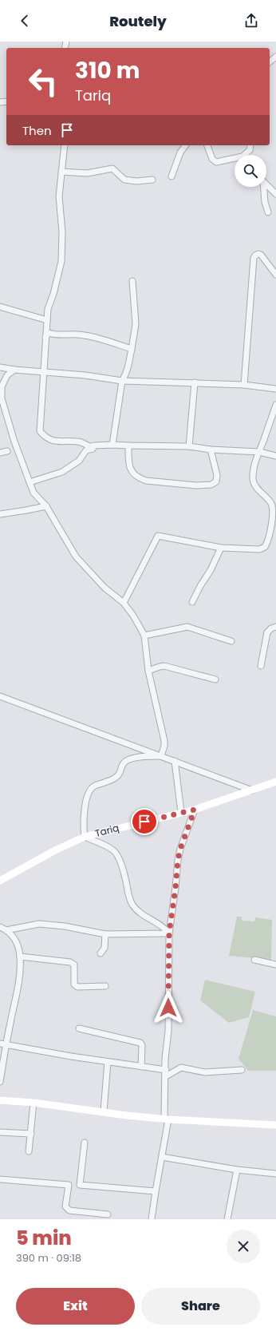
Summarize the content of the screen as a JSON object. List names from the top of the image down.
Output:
{
  "streets": {
    "main road": ["Tariq"]
  },
  "page": {
    "header": "Routely",
    "turn": ["310 m", "Tariq"],
    "then": "Then",
    "heading": ["5 min", "390 m · 09:18"],
    "buttons": ["Exit", "Share"]
  }
}
